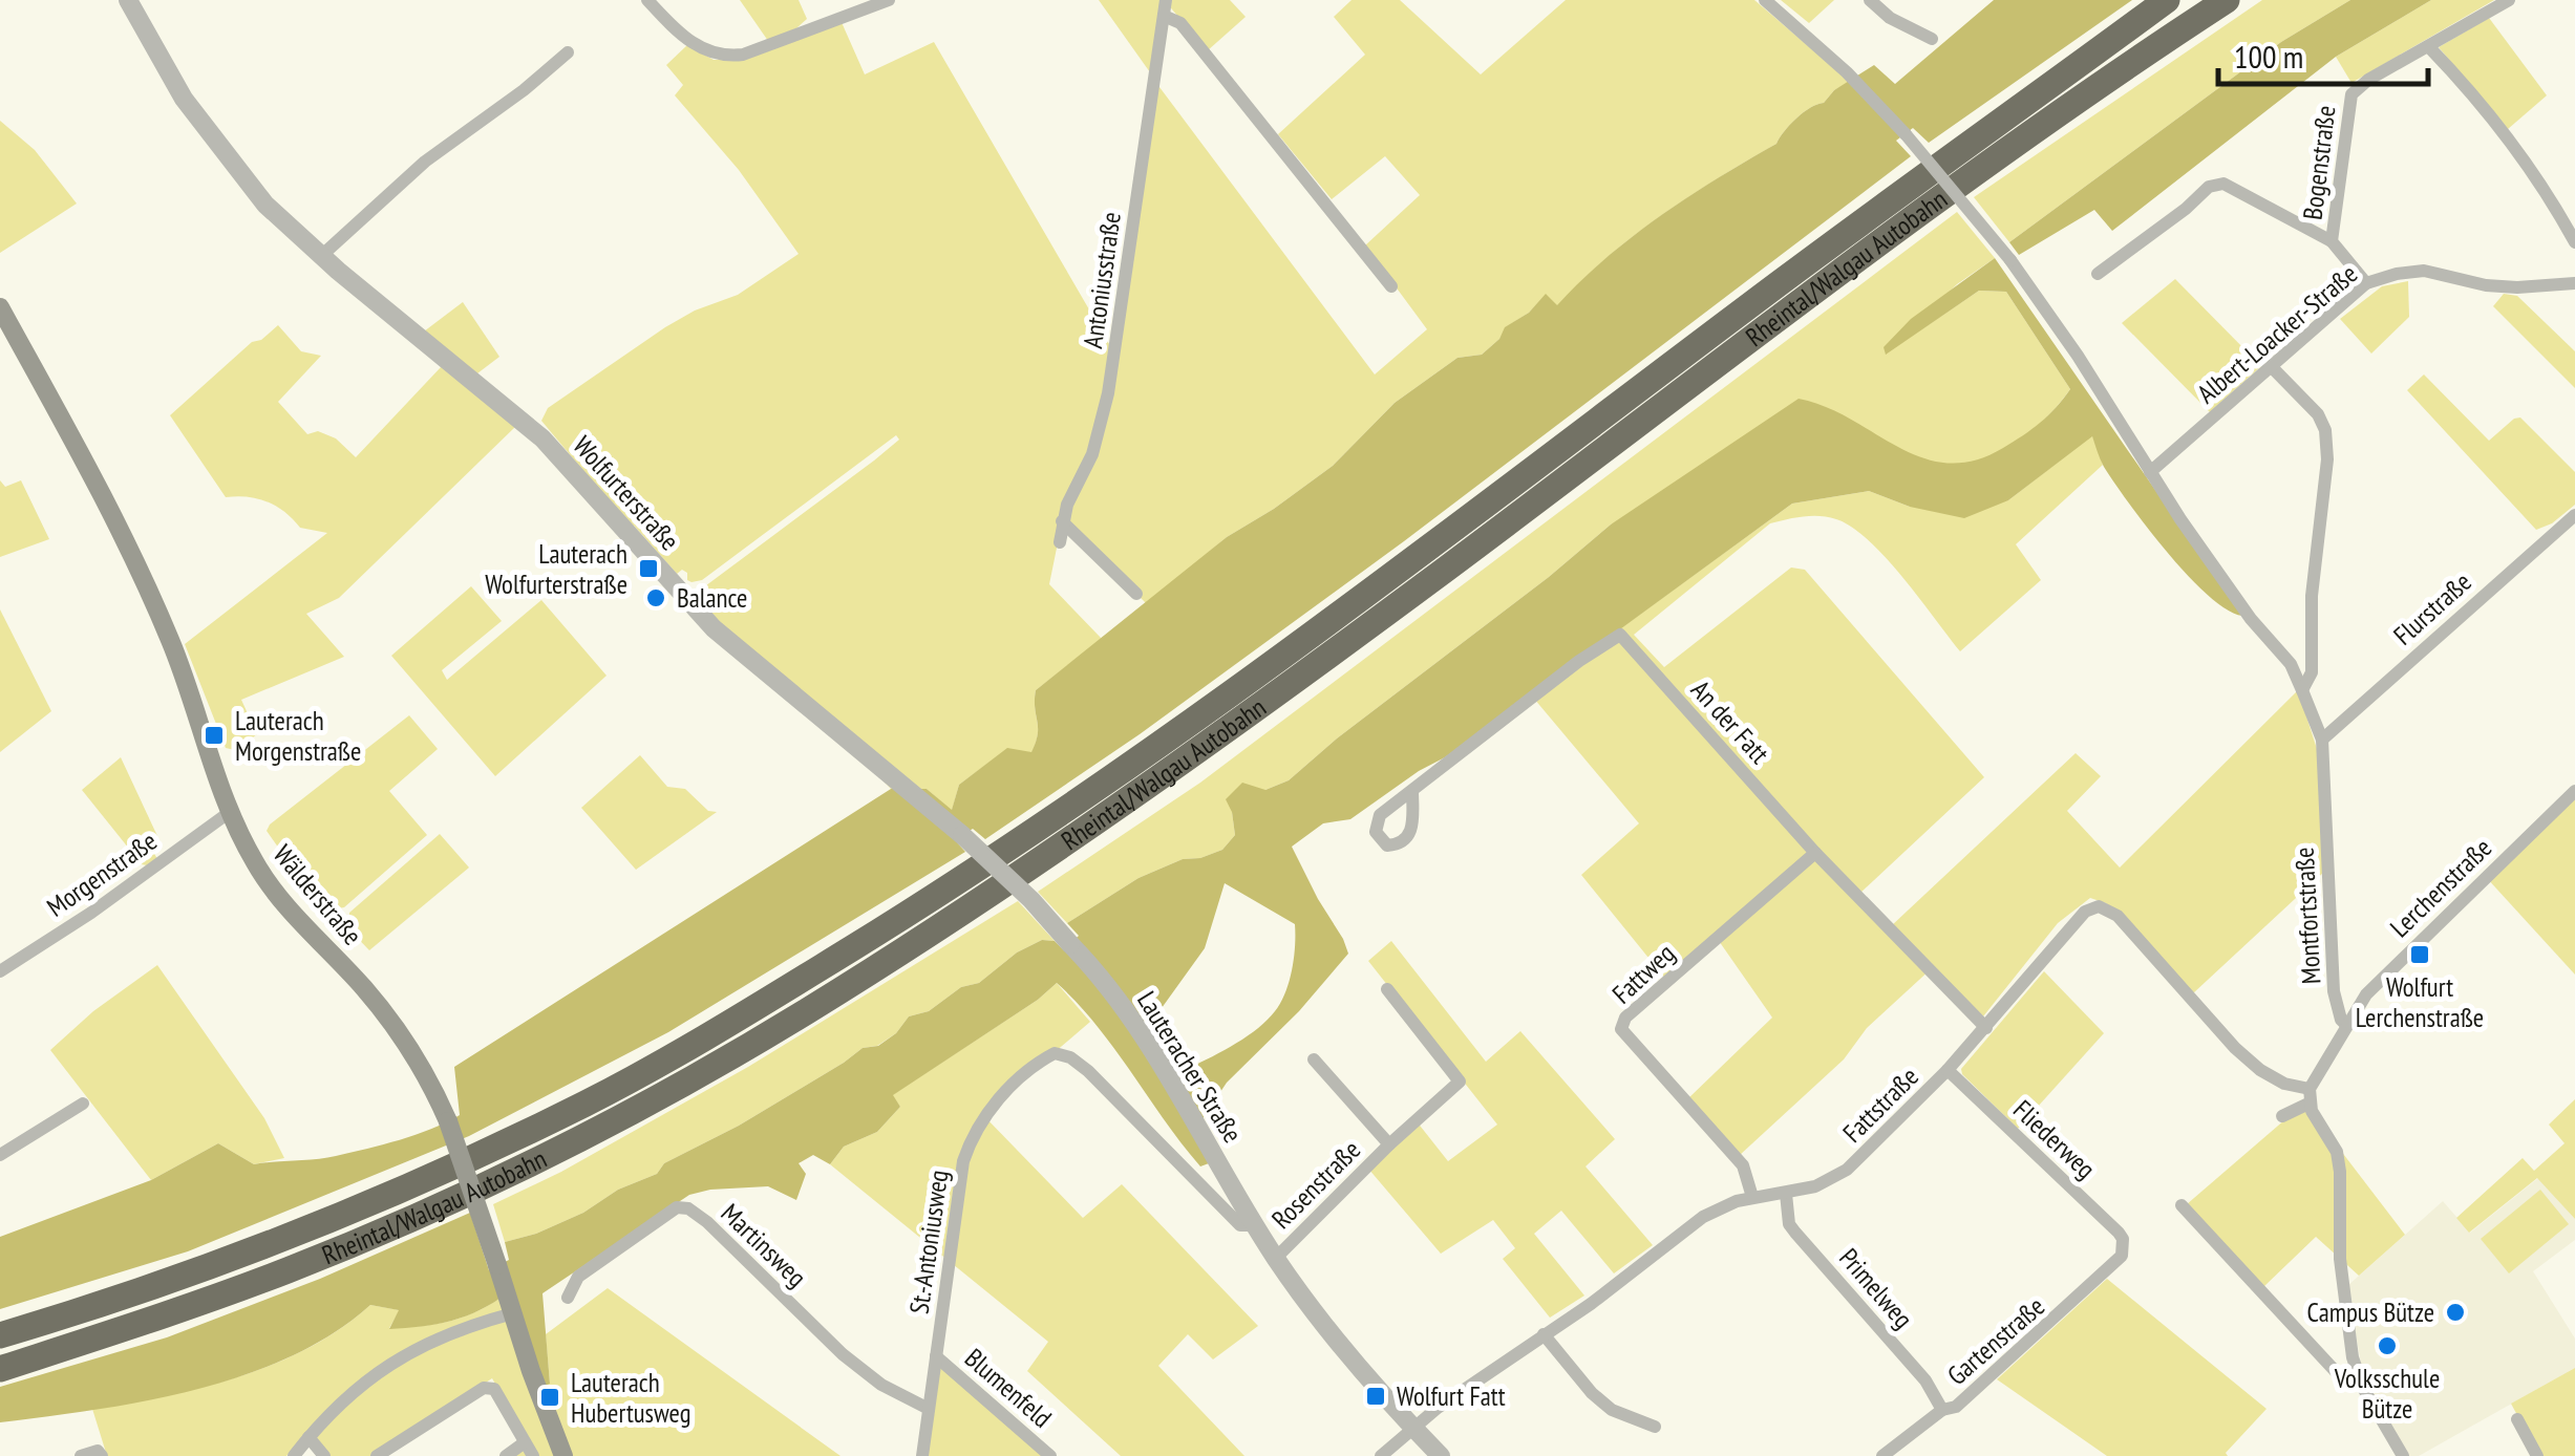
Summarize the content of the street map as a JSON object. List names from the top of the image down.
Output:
{
  "streets": {
    "highway": ["Rheintal/Walgau Autobahn"],
    "main road": ["Wälderstraße"],
    "street": [
      "Bogenstraße",
      "Antoniusstraße",
      "Albert-Loacker-Straße",
      "Wolfurterstraße",
      "Flurstraße",
      "An der Fatt",
      "Morgenstraße",
      "Lerchenstraße",
      "Montfortstraße",
      "Fattweg",
      "Lauteracher Straße",
      "Fattstraße",
      "Fliederweg",
      "Rosenstraße",
      "St.-Antoniusweg",
      "Martinsweg",
      "Primelweg",
      "Gartenstraße",
      "Blumenfeld"
    ]
  },
  "crossings": [
    ["Bogenstraße", "Albert-Loacker-Straße"],
    ["Wolfurterstraße", "Lauteracher Straße"],
    ["Flurstraße", "Montfortstraße"],
    ["An der Fatt", "Fattweg"],
    ["An der Fatt", "Fattstraße"],
    ["Morgenstraße", "Wälderstraße"],
    ["Lerchenstraße", "Montfortstraße"],
    ["Fattweg", "Fattstraße"],
    ["Lauteracher Straße", "Fattstraße"],
    ["Lauteracher Straße", "Rosenstraße"],
    ["Lauteracher Straße", "St.-Antoniusweg"],
    ["Fattstraße", "Fliederweg"],
    ["Fattstraße", "Primelweg"],
    ["Fliederweg", "Gartenstraße"],
    ["St.-Antoniusweg", "Martinsweg"],
    ["St.-Antoniusweg", "Blumenfeld"],
    ["Primelweg", "Gartenstraße"]
  ],
  "places": {
    "transit": [
      "Lauterach Wolfurterstraße",
      "Lauterach Morgenstraße",
      "Wolfurt Lerchenstraße",
      "Wolfurt Fatt",
      "Lauterach Hubertusweg"
    ],
    "other": ["Balance", "Campus Bütze", "Volksschule Bütze"]
  },
  "scale_bar": "100 m"
}
